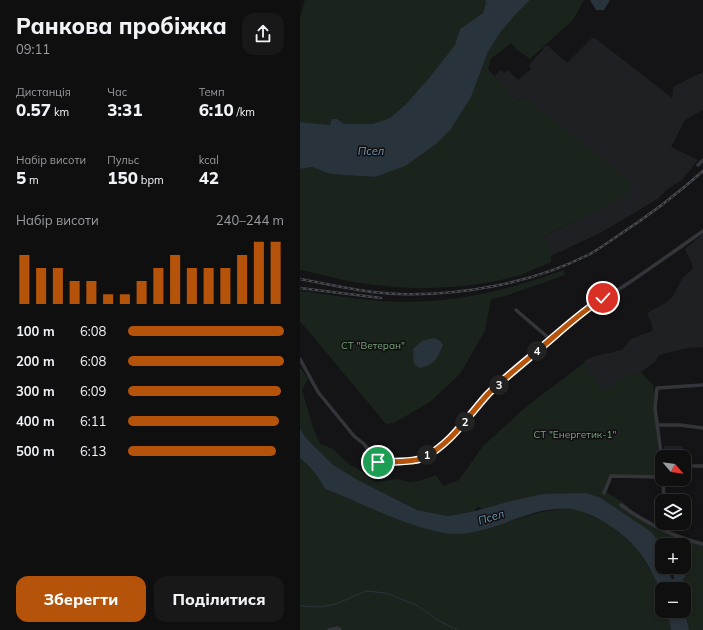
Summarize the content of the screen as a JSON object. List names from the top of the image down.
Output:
{
  "water": ["Псел"],
  "parks": ["СТ \"Ветеран\"", "СТ \"Енергетик-1\""],
  "north": "bottom right",
  "page": {
    "heading": ["Ранкова пробіжка", "09:11"],
    "stats": [
      ["Дистанція", "0.57 km"],
      ["Час", "3:31"],
      ["Темп", "6:10 /km"],
      ["Набір висоти", "5 m"],
      ["Пульс", "150 bpm"],
      ["kcal", "42"]
    ],
    "chart": ["Набір висоти", "240–244 m"],
    "list": [
      {
        "name": "100 m",
        "note": "6:08"
      },
      {
        "name": "200 m",
        "note": "6:08"
      },
      {
        "name": "300 m",
        "note": "6:09"
      },
      {
        "name": "400 m",
        "note": "6:11"
      },
      {
        "name": "500 m",
        "note": "6:13"
      }
    ],
    "pins": [
      "4",
      "3",
      "2",
      "1"
    ],
    "map_buttons": ["+", "−"],
    "buttons": ["Зберегти", "Поділитися"]
  }
}
